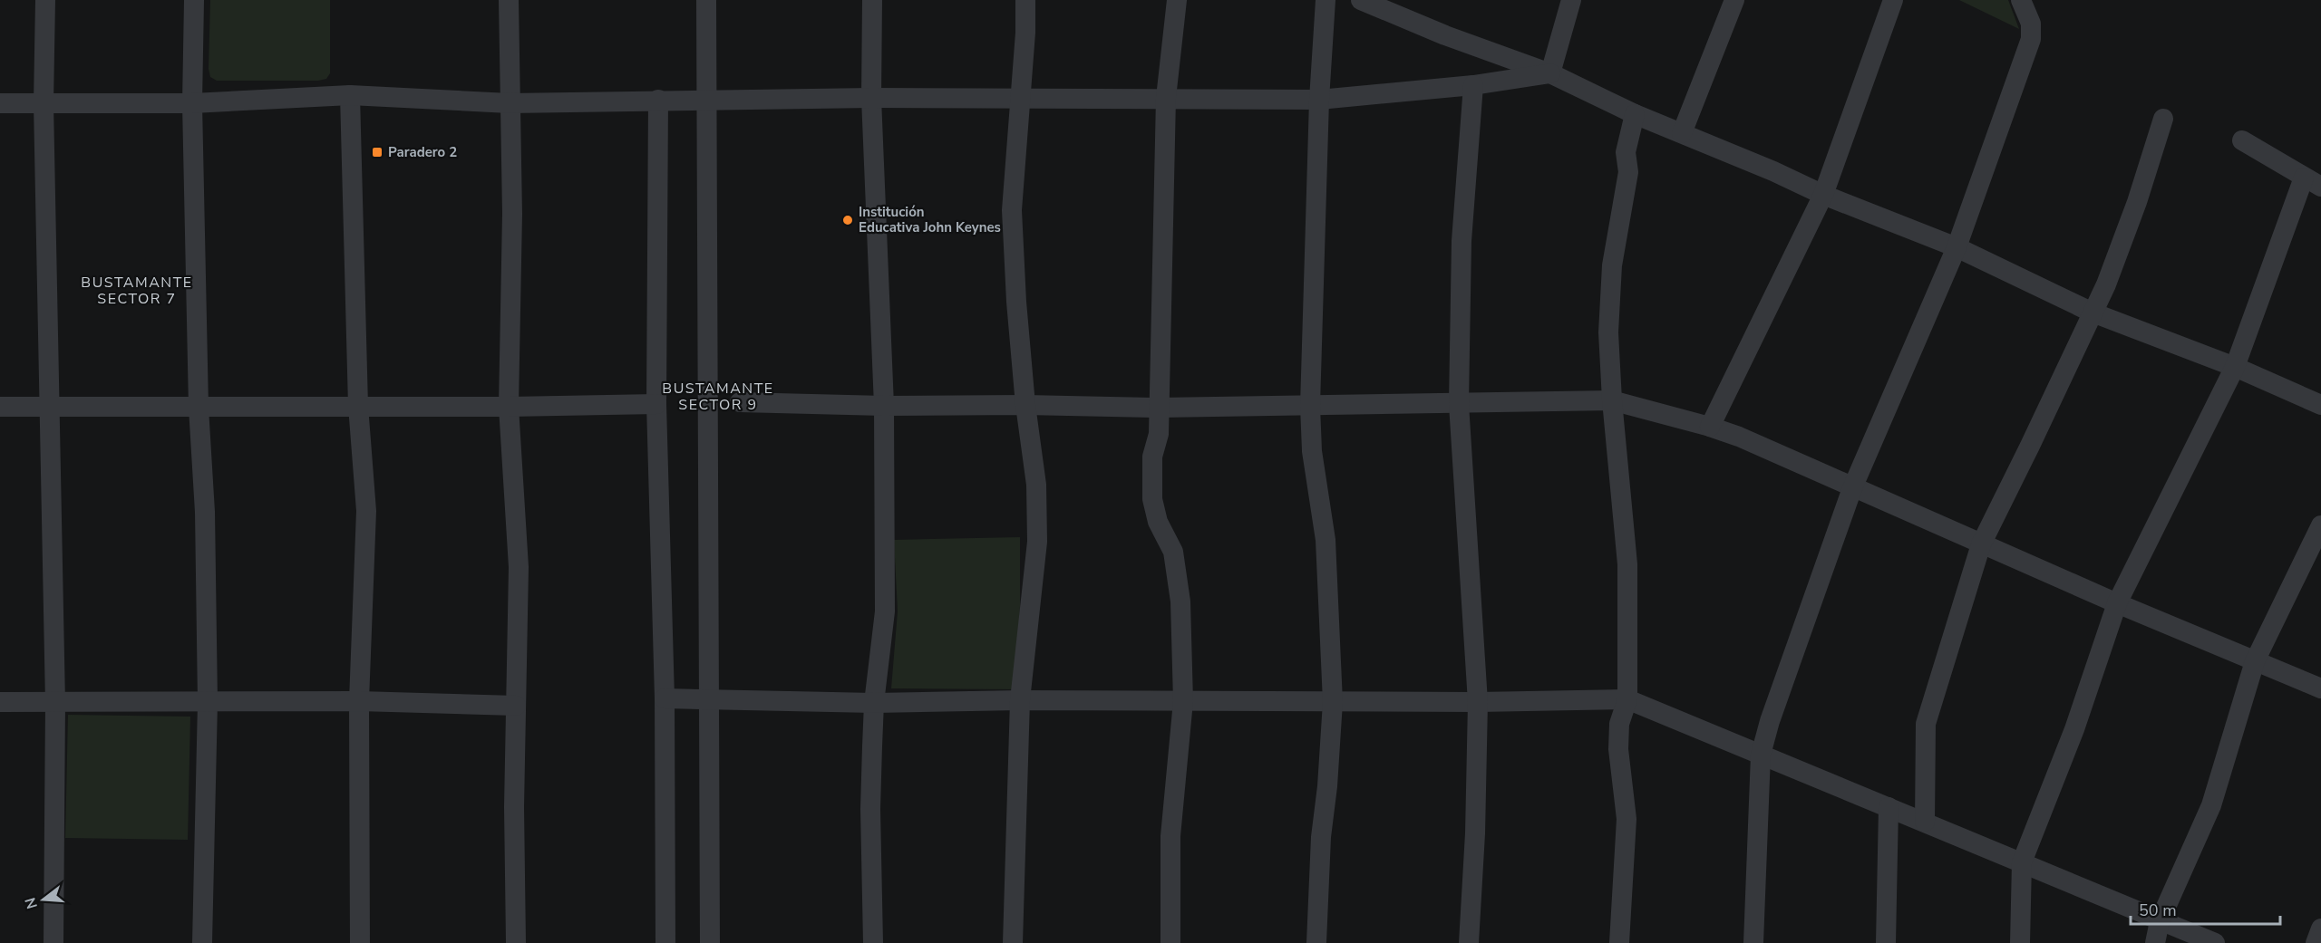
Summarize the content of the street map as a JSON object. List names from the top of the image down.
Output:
{
  "districts": ["BUSTAMANTE SECTOR 7", "BUSTAMANTE SECTOR 9"],
  "places": {
    "transit": ["Paradero 2"],
    "other": ["Institución Educativa John Keynes"]
  },
  "scale_bar": "50 m",
  "north": "left"
}
